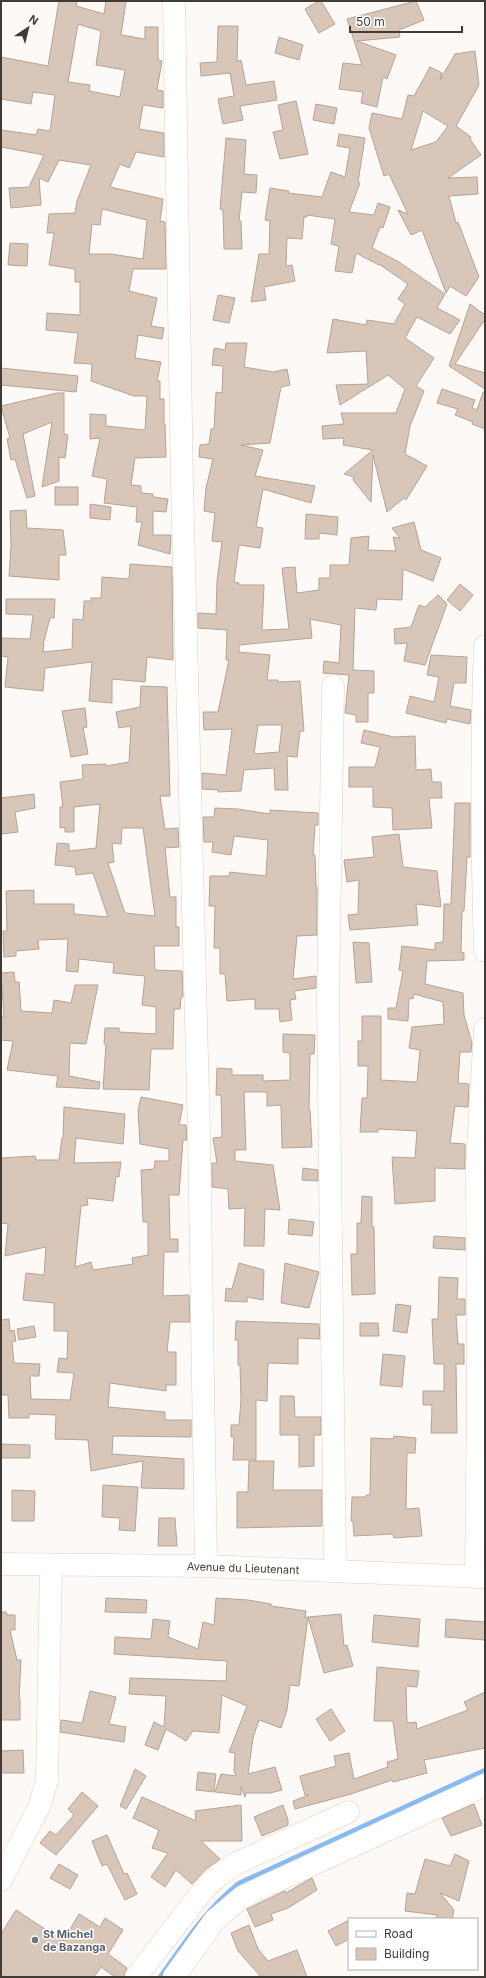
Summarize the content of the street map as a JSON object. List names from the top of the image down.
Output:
{
  "streets": {
    "street": ["Avenue du Lieutenant"]
  },
  "places": ["St Michel de Bazanga"],
  "legend": ["Road", "Building"],
  "scale_bar": "50 m",
  "north": "top right"
}
